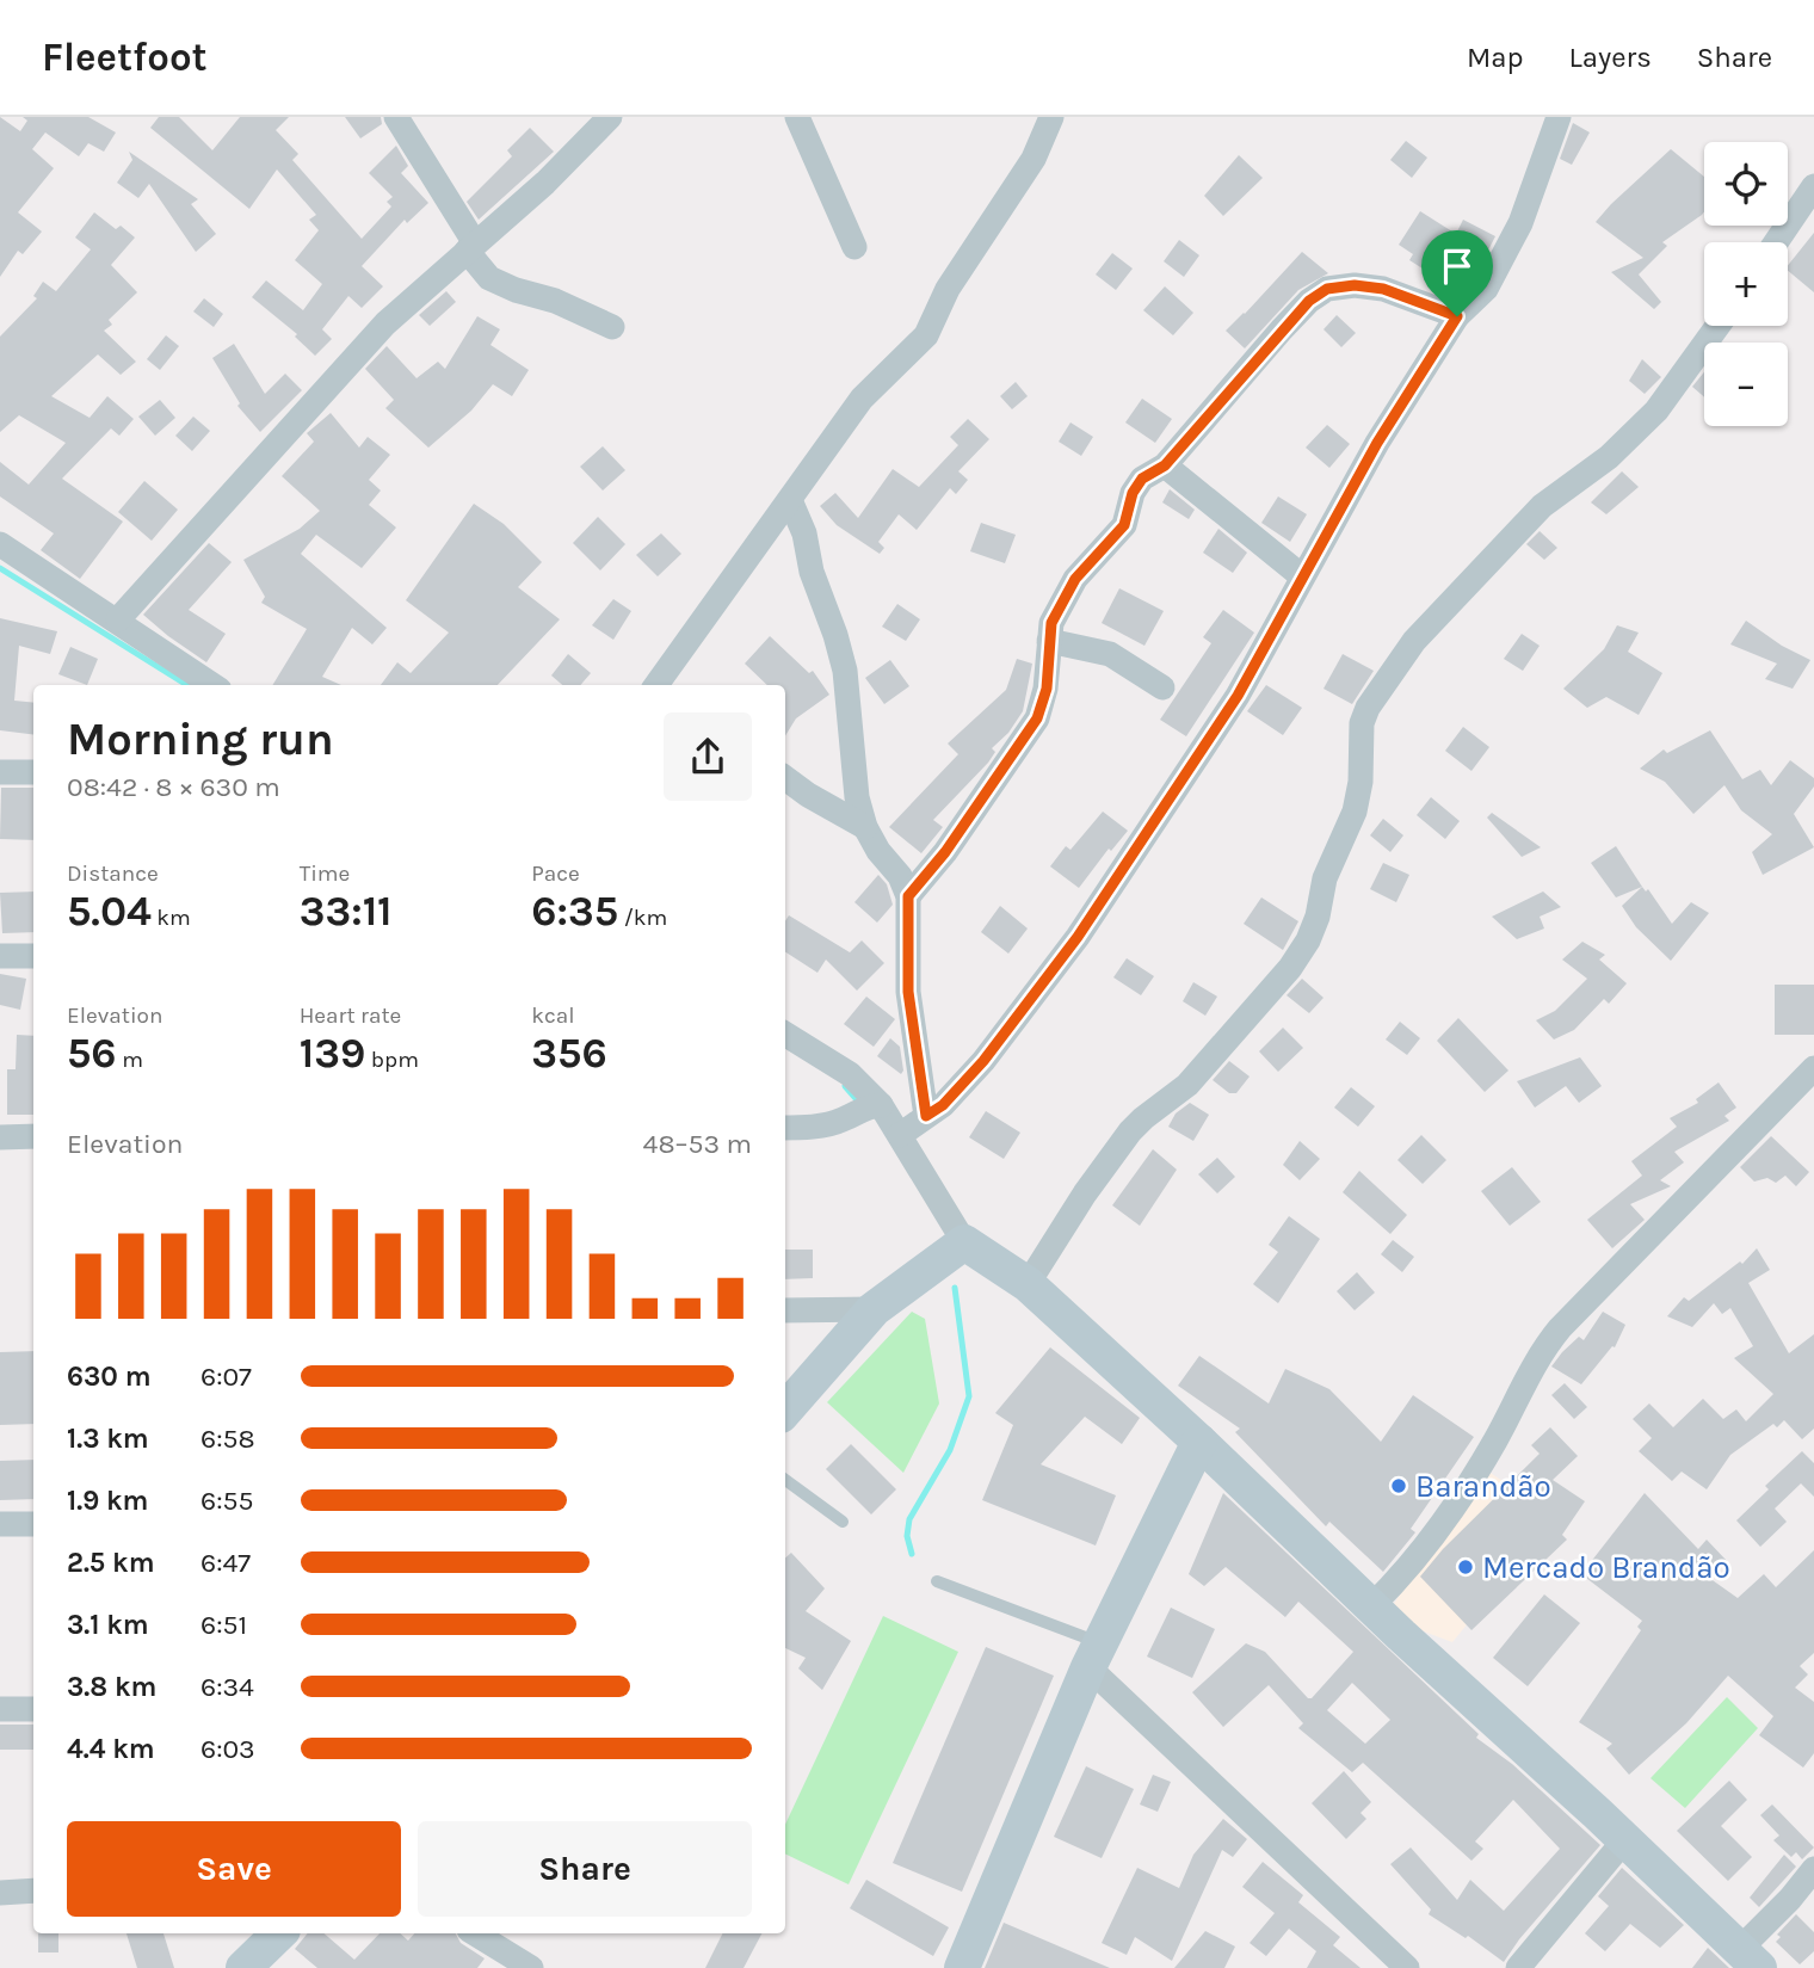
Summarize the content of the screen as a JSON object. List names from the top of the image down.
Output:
{
  "places": ["Barandão", "Mercado Brandão"],
  "page": {
    "header": "Fleetfoot",
    "nav": ["Map", "Layers", "Share"],
    "map_buttons": ["+", "−"],
    "heading": ["Morning run", "08:42 · 8 × 630 m"],
    "stats": [
      ["Distance", "5.04 km"],
      ["Time", "33:11"],
      ["Pace", "6:35 /km"],
      ["Elevation", "56 m"],
      ["Heart rate", "139 bpm"],
      ["kcal", "356"]
    ],
    "chart": ["Elevation", "48–53 m"],
    "list": [
      {
        "name": "630 m",
        "note": "6:07"
      },
      {
        "name": "1.3 km",
        "note": "6:58"
      },
      {
        "name": "1.9 km",
        "note": "6:55"
      },
      {
        "name": "2.5 km",
        "note": "6:47"
      },
      {
        "name": "3.1 km",
        "note": "6:51"
      },
      {
        "name": "3.8 km",
        "note": "6:34"
      },
      {
        "name": "4.4 km",
        "note": "6:03"
      }
    ],
    "buttons": ["Save", "Share"]
  }
}
